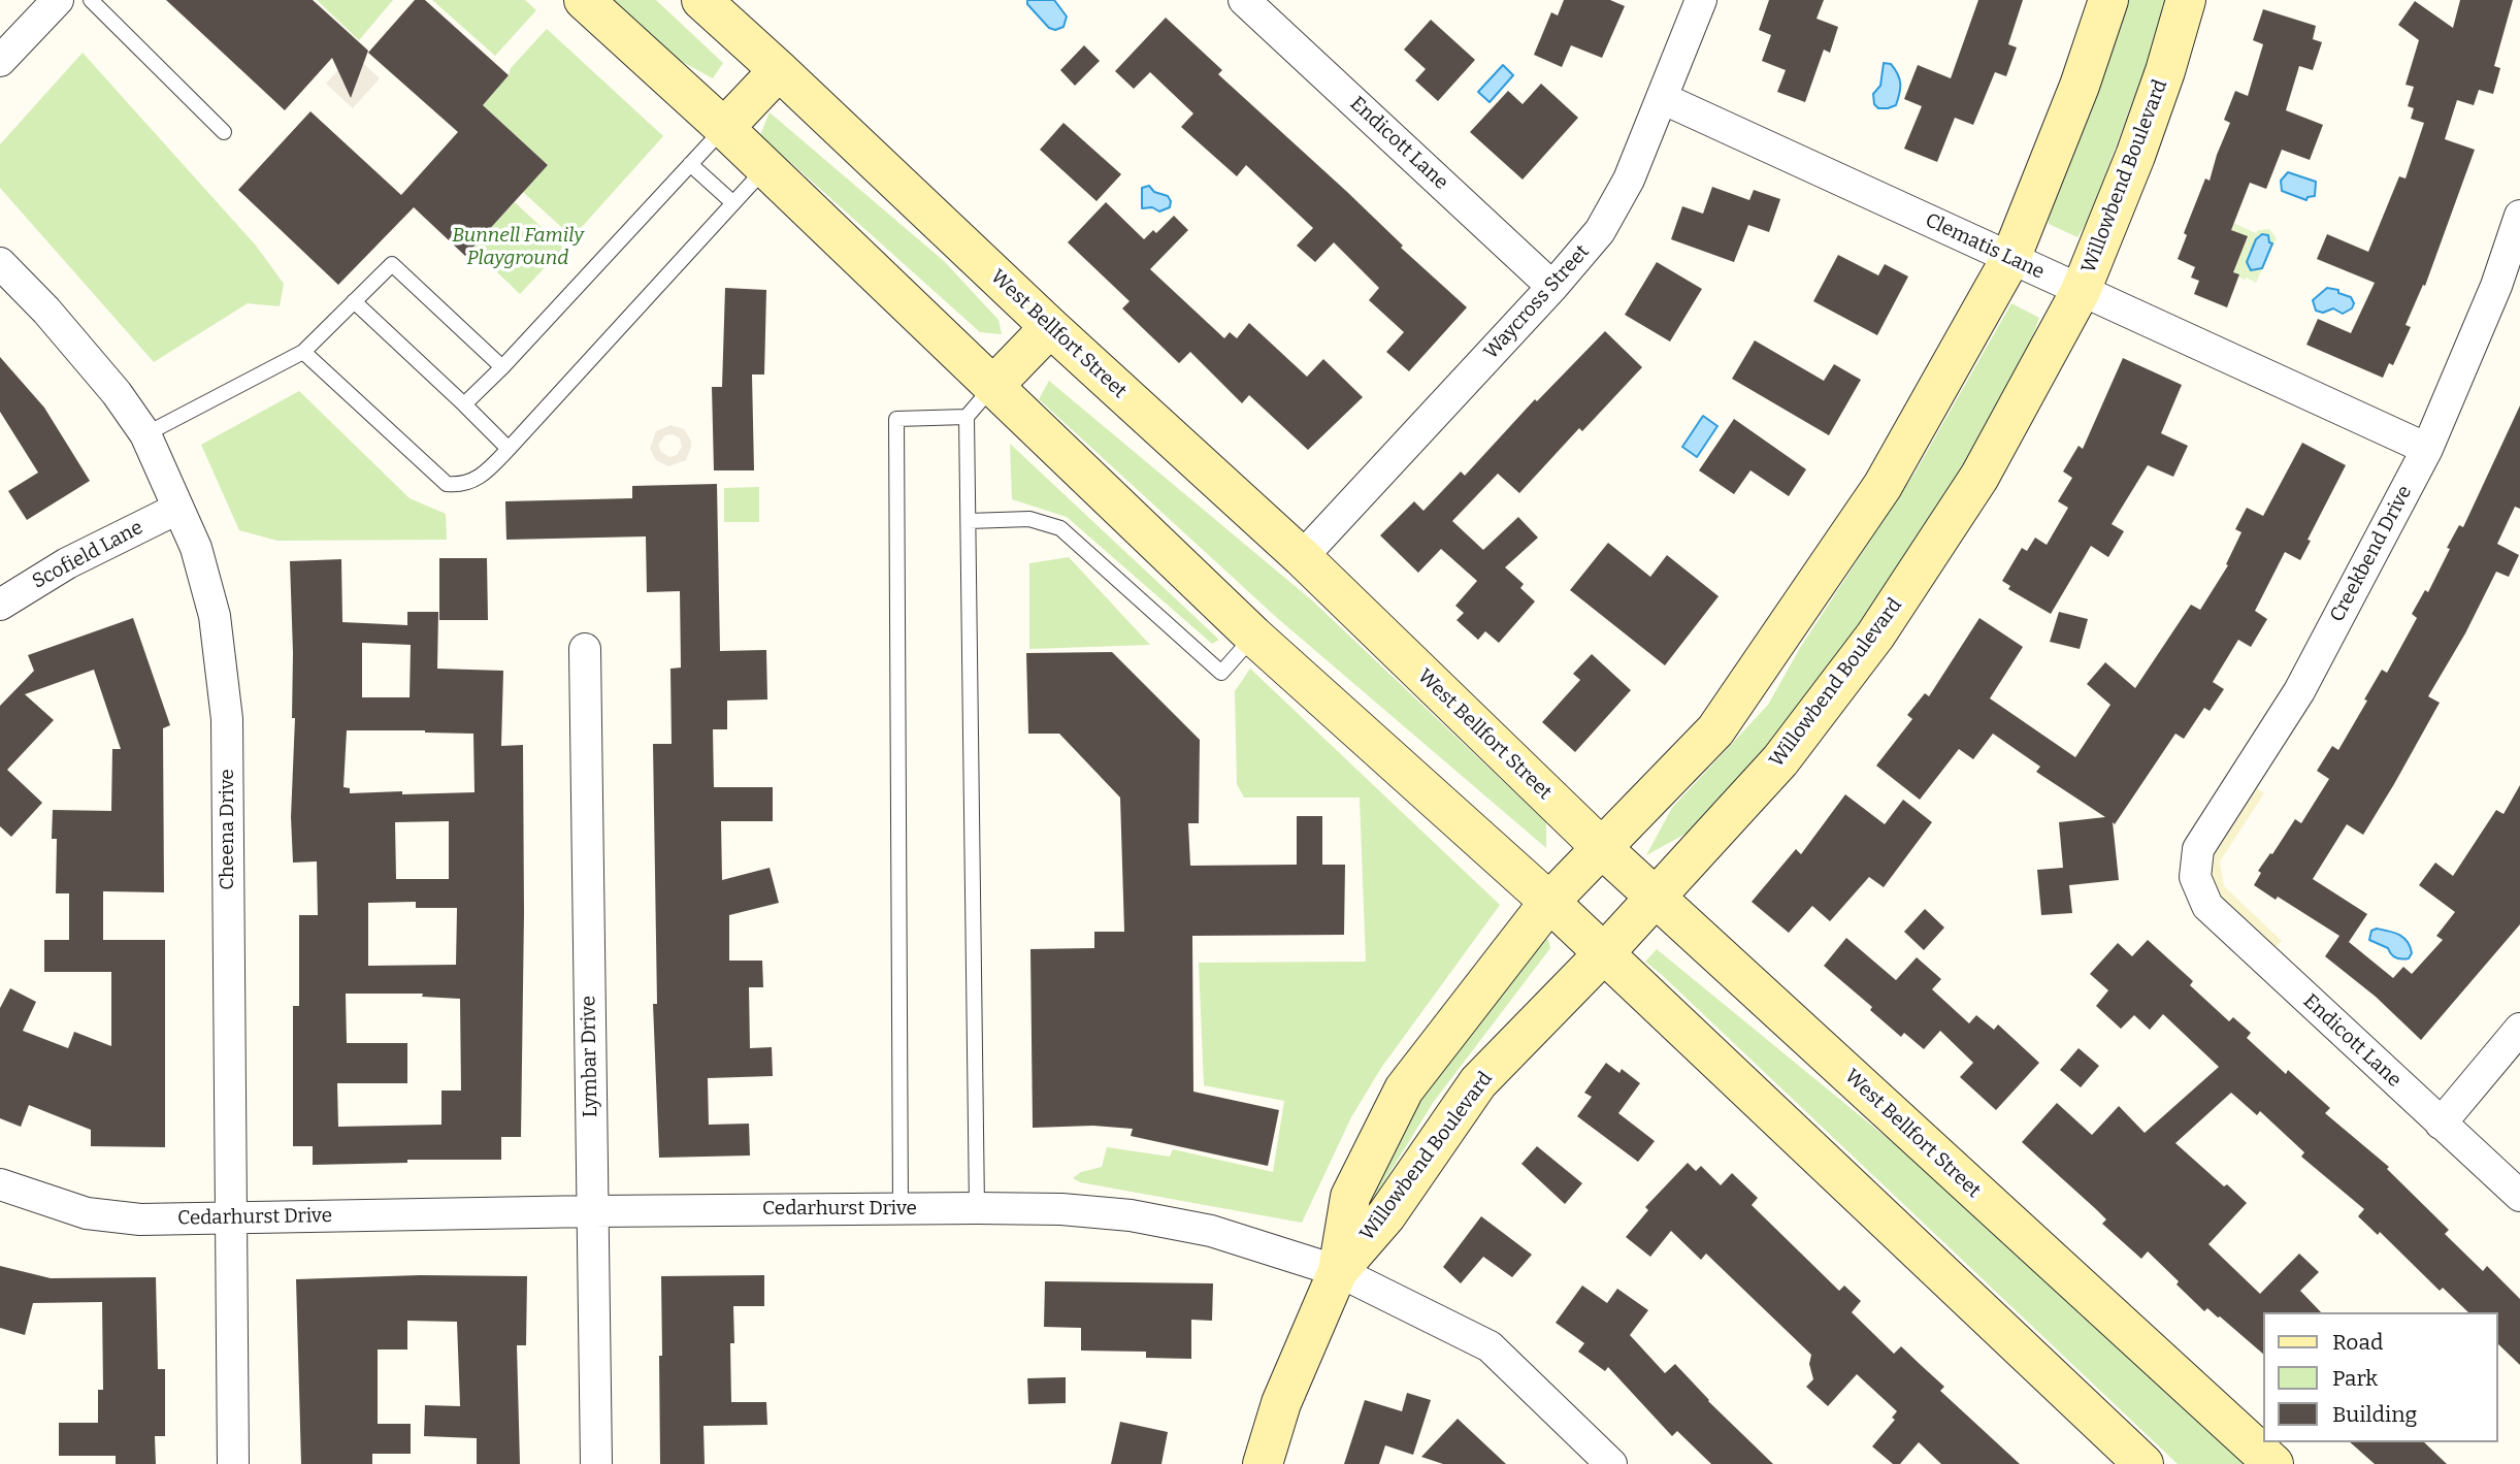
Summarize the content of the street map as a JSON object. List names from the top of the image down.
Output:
{
  "streets": {
    "main road": ["Willowbend Boulevard", "West Bellfort Street"],
    "street": [
      "Endicott Lane",
      "Clematis Lane",
      "Waycross Street",
      "Creekbend Drive",
      "Scofield Lane",
      "Cheena Drive",
      "Lymbar Drive",
      "Cedarhurst Drive"
    ]
  },
  "crossings": [
    ["Endicott Lane", "Waycross Street"],
    ["Endicott Lane", "Creekbend Drive"],
    ["Willowbend Boulevard", "Clematis Lane"],
    ["Willowbend Boulevard", "West Bellfort Street"],
    ["Willowbend Boulevard", "Cedarhurst Drive"],
    ["Clematis Lane", "Waycross Street"],
    ["Clematis Lane", "Creekbend Drive"],
    ["Waycross Street", "West Bellfort Street"],
    ["Scofield Lane", "Cheena Drive"],
    ["Cheena Drive", "Cedarhurst Drive"],
    ["Lymbar Drive", "Cedarhurst Drive"]
  ],
  "parks": ["Bunnell Family Playground"],
  "legend": ["Road", "Park", "Building"]
}
